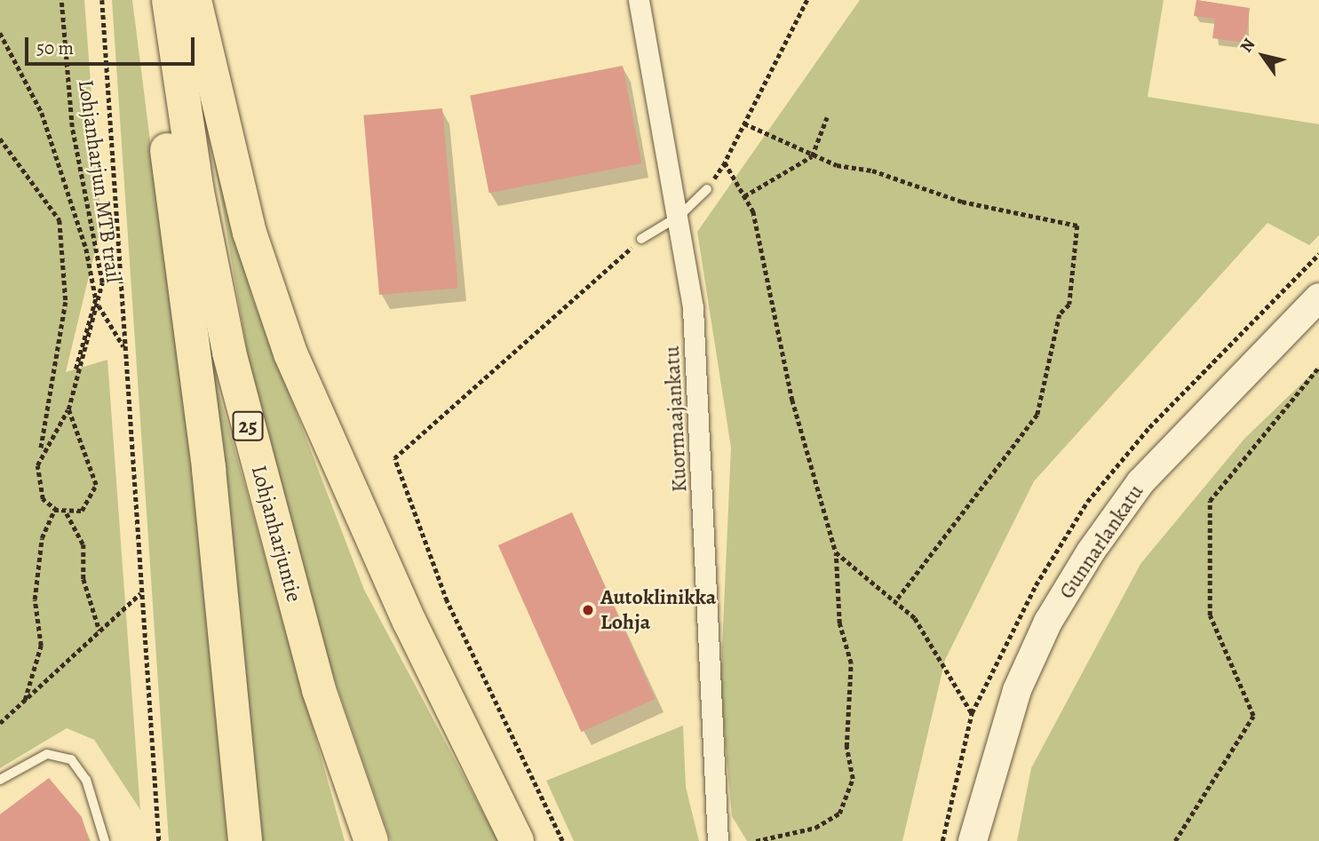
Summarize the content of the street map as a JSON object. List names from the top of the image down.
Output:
{
  "streets": {
    "highway": ["25", "Lohjanharjuntie"],
    "street": ["Kuormaajankatu", "Gunnarlankatu"],
    "path": ["Lohjanharjun MTB trail"]
  },
  "places": ["Autoklinikka Lohja"],
  "scale_bar": "50 m",
  "north": "top left"
}
